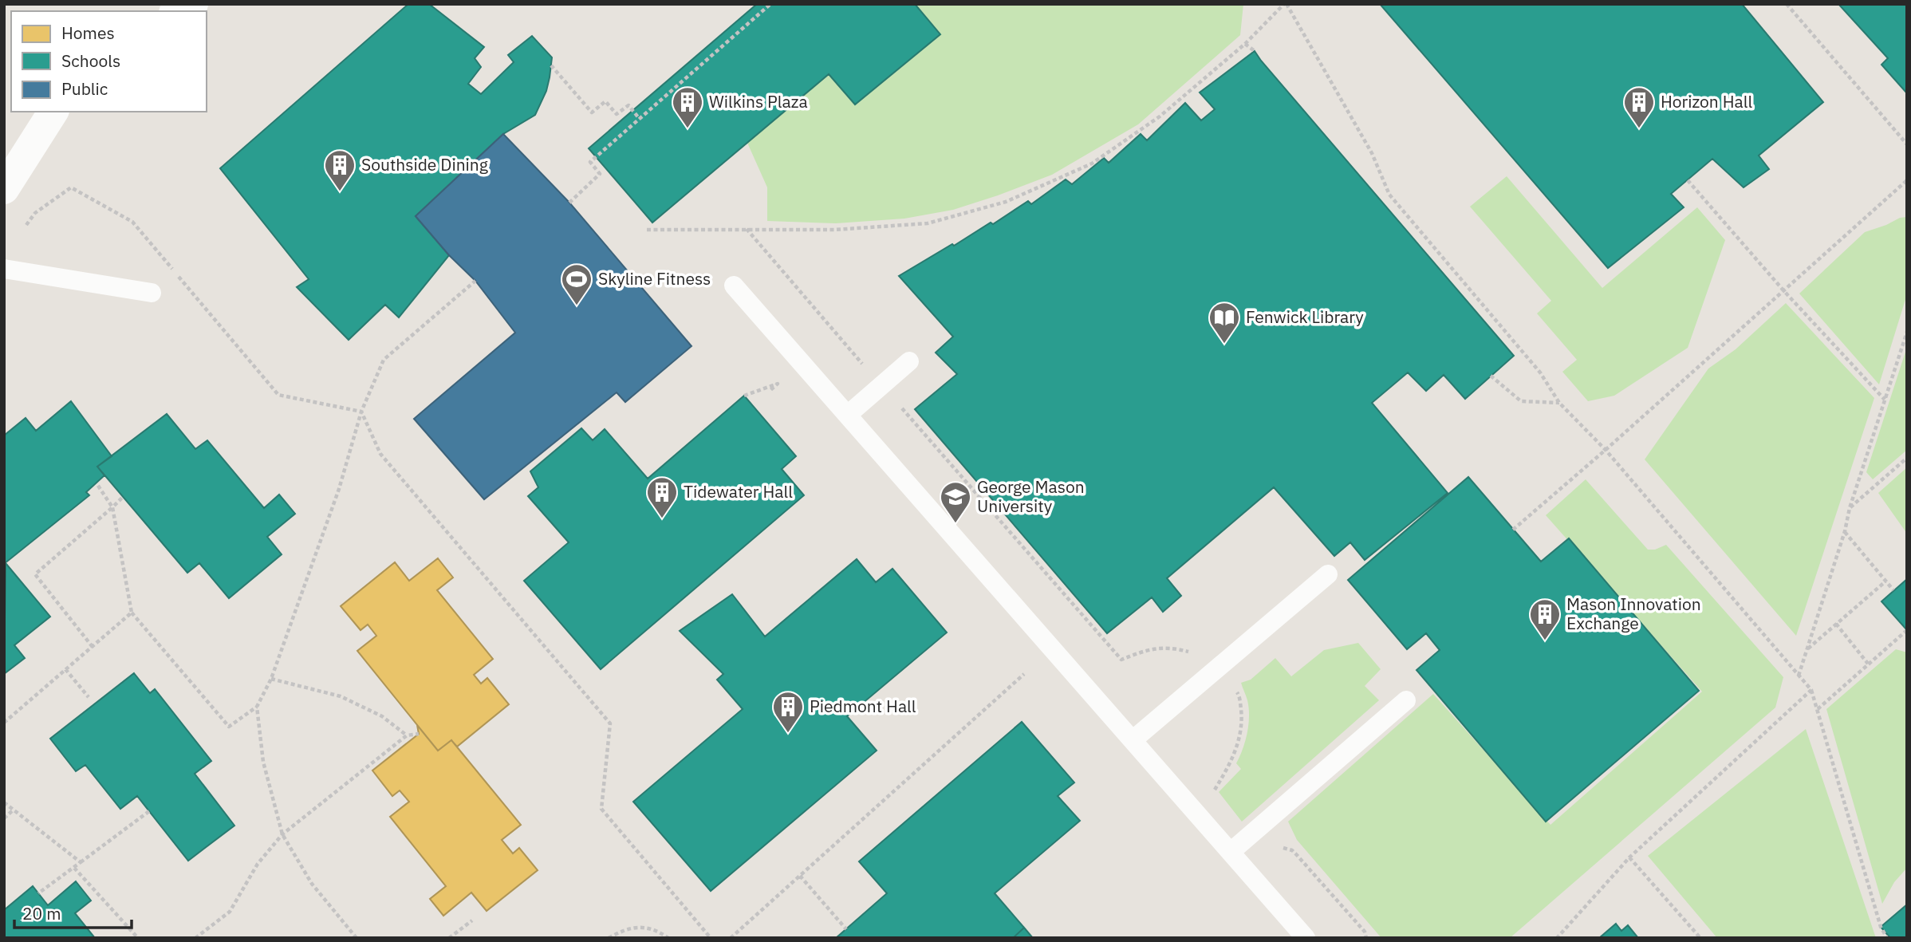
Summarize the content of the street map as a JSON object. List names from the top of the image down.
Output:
{
  "places": {
    "building": [
      "Wilkins Plaza",
      "Horizon Hall",
      "Southside Dining",
      "Tidewater Hall",
      "Mason Innovation Exchange",
      "Piedmont Hall"
    ],
    "sports": ["Skyline Fitness"],
    "library": ["Fenwick Library"],
    "school or university": ["George Mason University"]
  },
  "legend": ["Homes", "Schools", "Public"],
  "scale_bar": "20 m"
}
